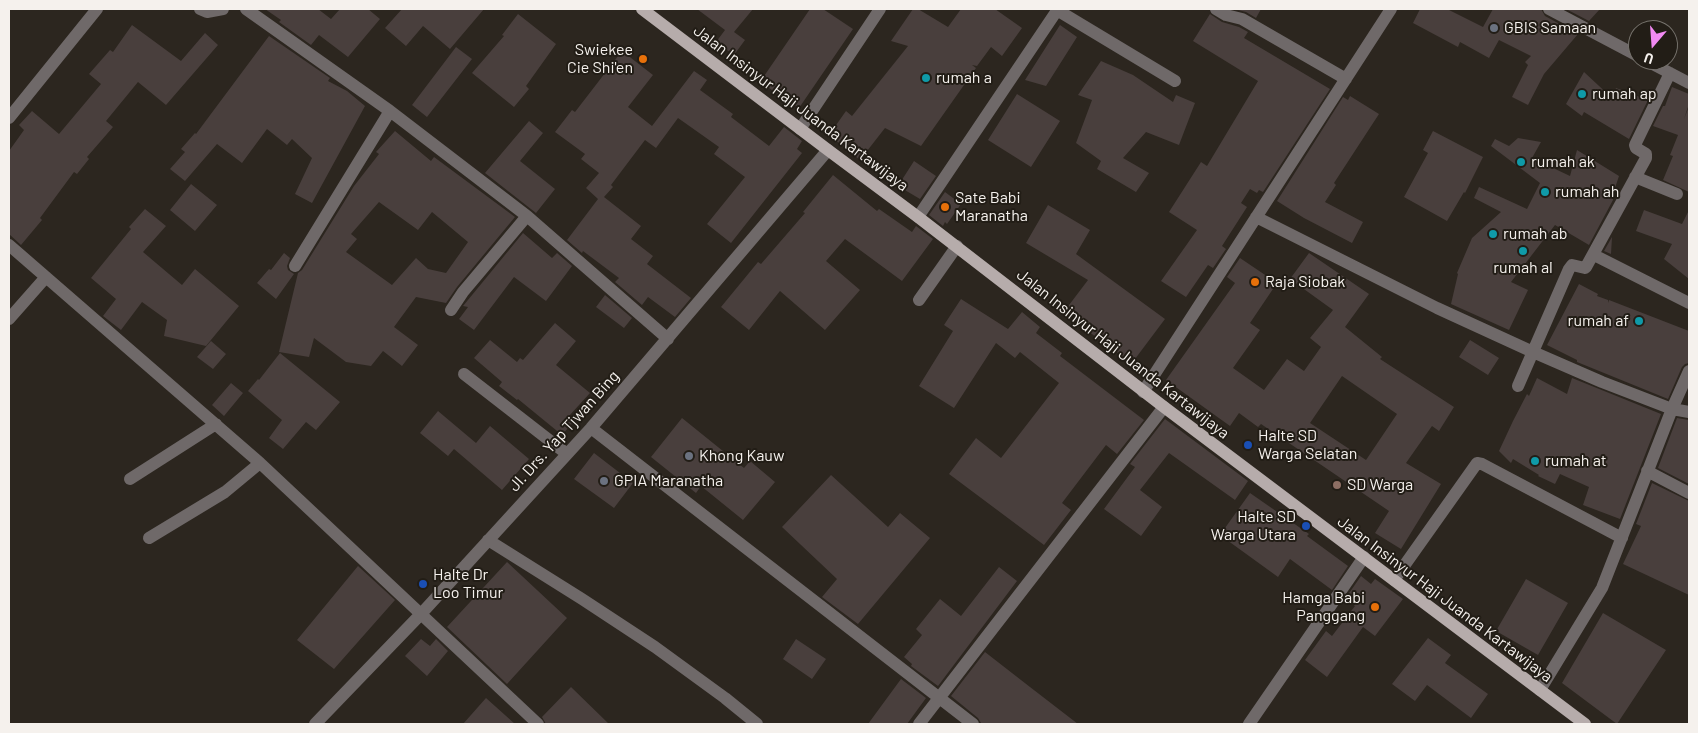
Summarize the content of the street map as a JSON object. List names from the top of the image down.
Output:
{
  "streets": {
    "main road": ["Jalan Insinyur Haji Juanda Kartawijaya"],
    "street": ["Jl. Drs. Yap Tjwan Bing"]
  },
  "crossings": [
    ["Jalan Insinyur Haji Juanda Kartawijaya", "Jl. Drs. Yap Tjwan Bing"]
  ],
  "places": [
    "GBIS Samaan",
    "Swiekee Cie Shi'en",
    "rumah a",
    "rumah ap",
    "rumah ak",
    "rumah ah",
    "Sate Babi Maranatha",
    "rumah ab",
    "rumah al",
    "Raja Siobak",
    "rumah af",
    "Halte SD Warga Selatan",
    "Khong Kauw",
    "rumah at",
    "GPIA Maranatha",
    "SD Warga",
    "Halte SD Warga Utara",
    "Halte Dr Loo Timur",
    "Hamga Babi Panggang"
  ],
  "north": "bottom"
}
